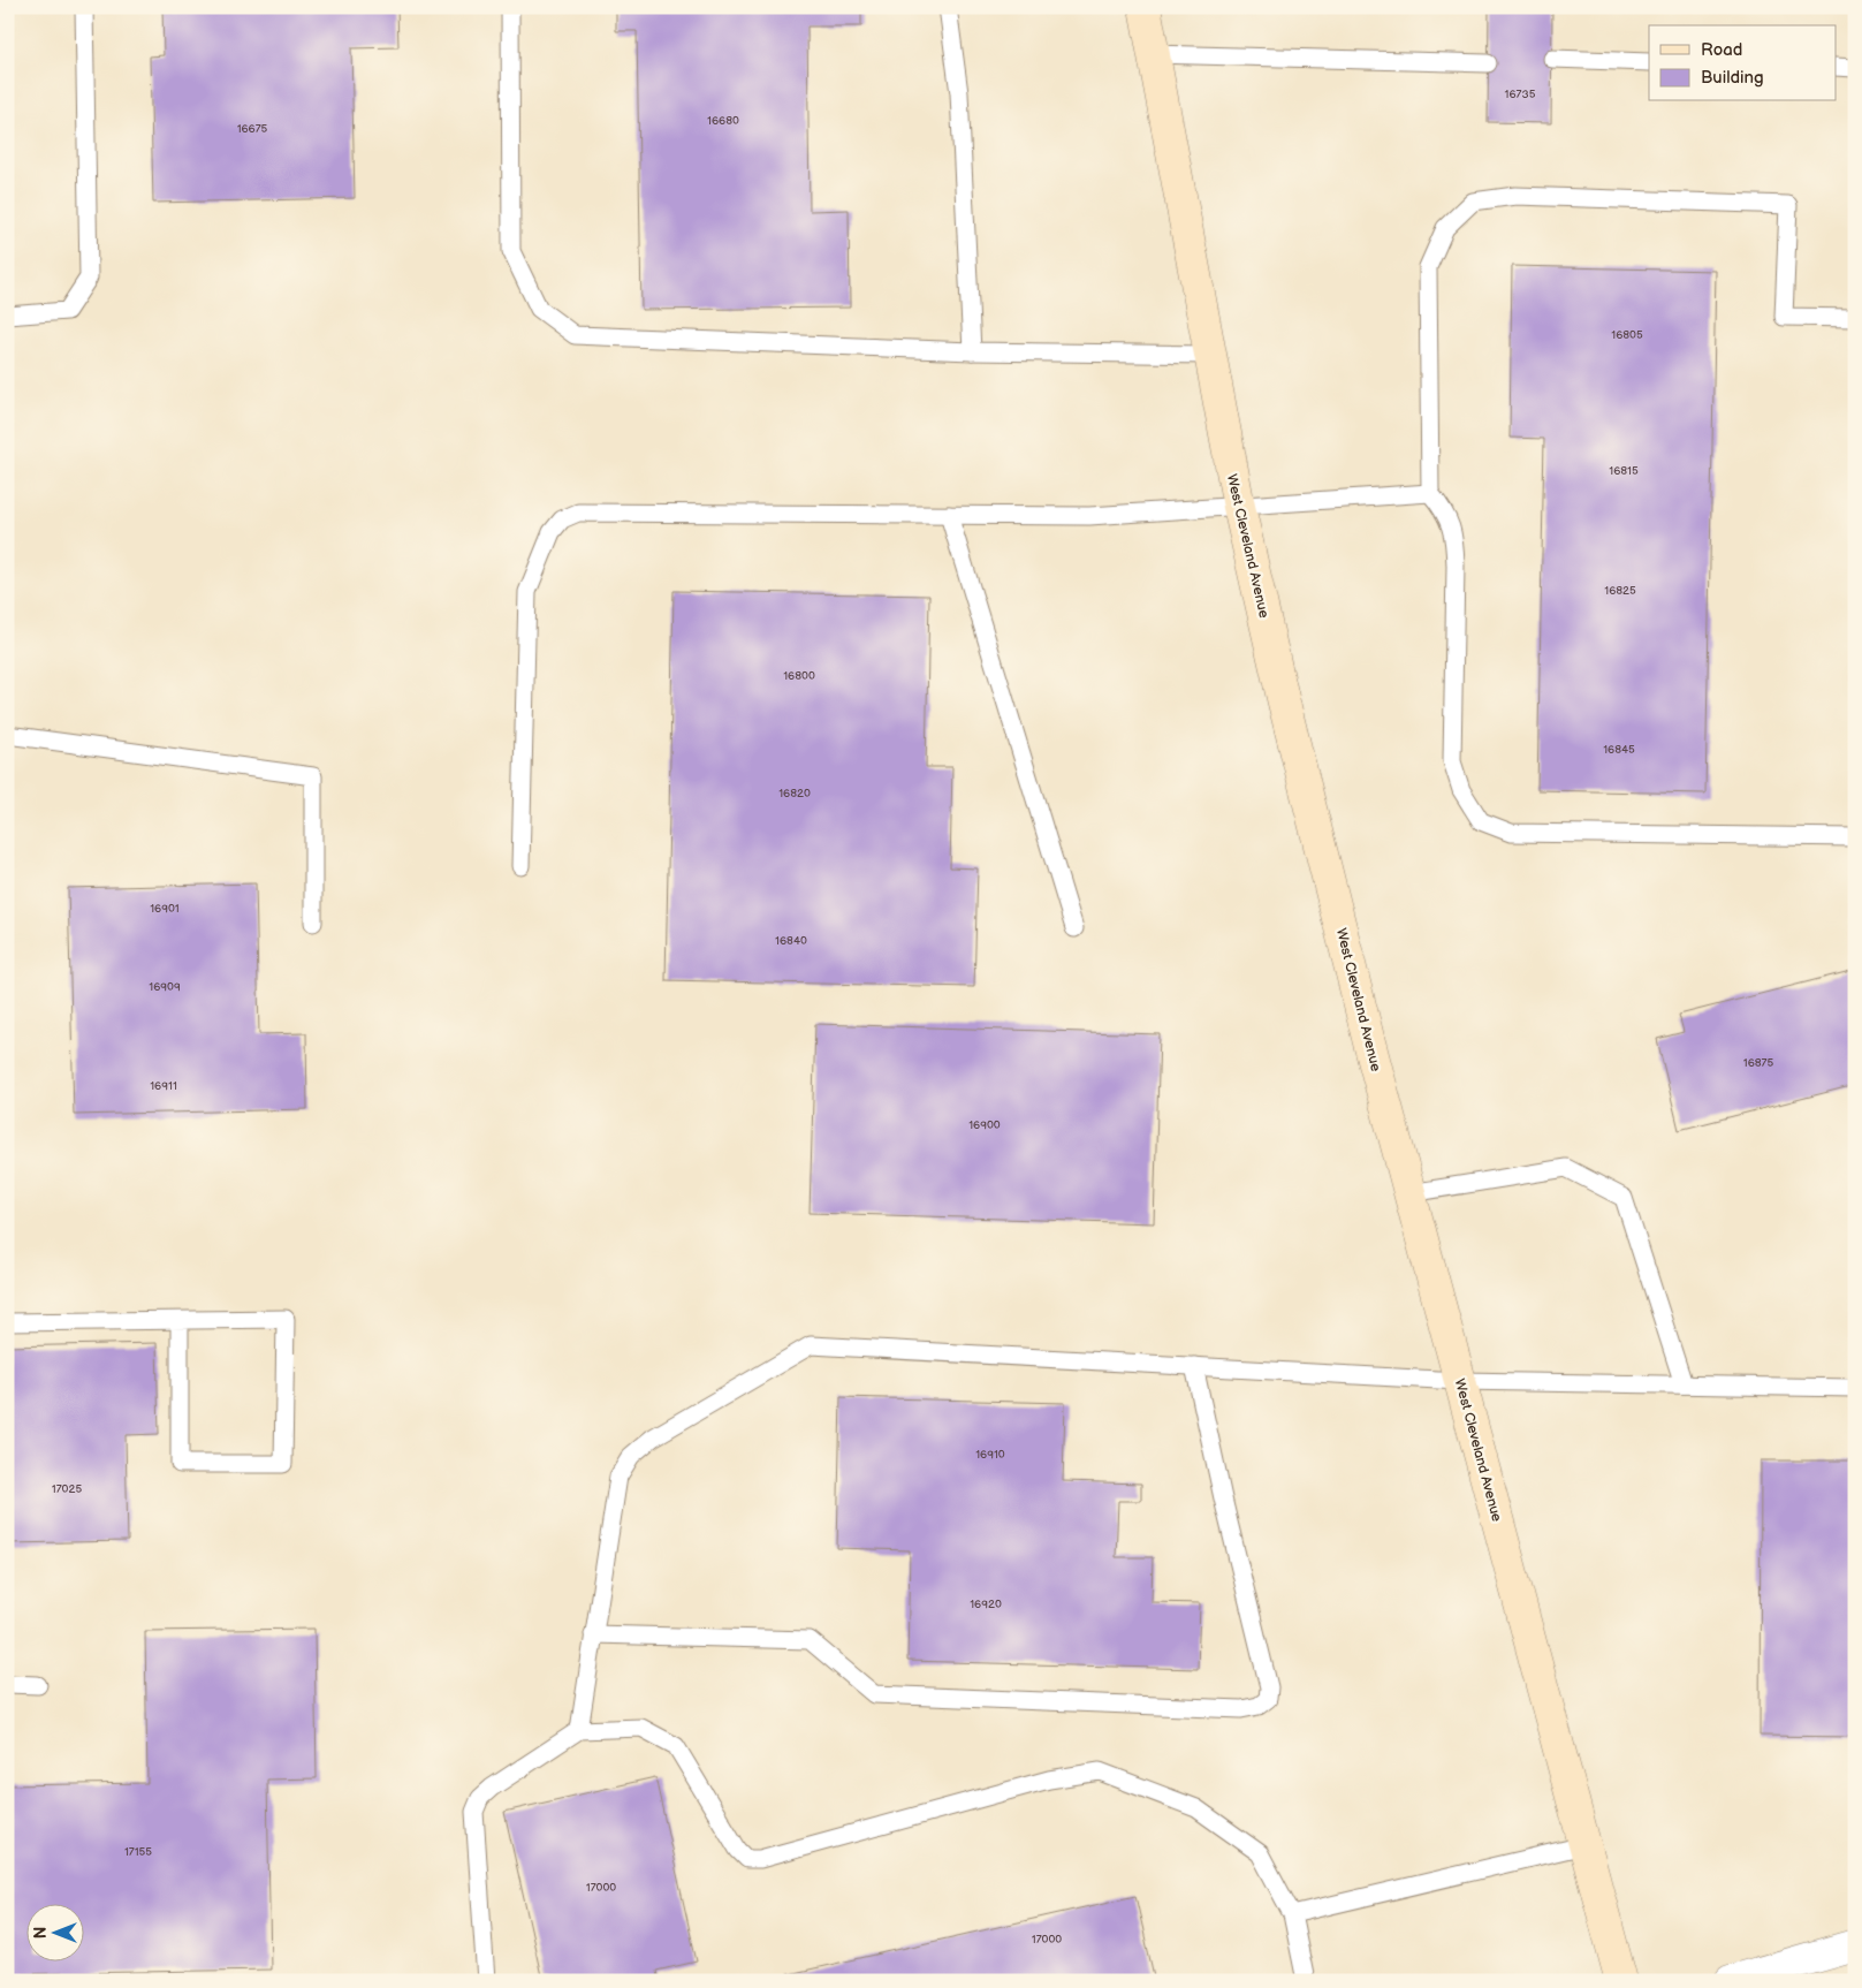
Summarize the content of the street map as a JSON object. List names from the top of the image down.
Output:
{
  "streets": {
    "main road": ["West Cleveland Avenue"]
  },
  "house_numbers": [
    "16735",
    "16680",
    "16675",
    "16805",
    "16815",
    "16825",
    "16800",
    "16845",
    "16820",
    "16901",
    "16840",
    "16909",
    "16875",
    "16911",
    "16900",
    "16910",
    "17025",
    "16920",
    "17155",
    "17000",
    "17000"
  ],
  "legend": ["Road", "Building"],
  "north": "left"
}
